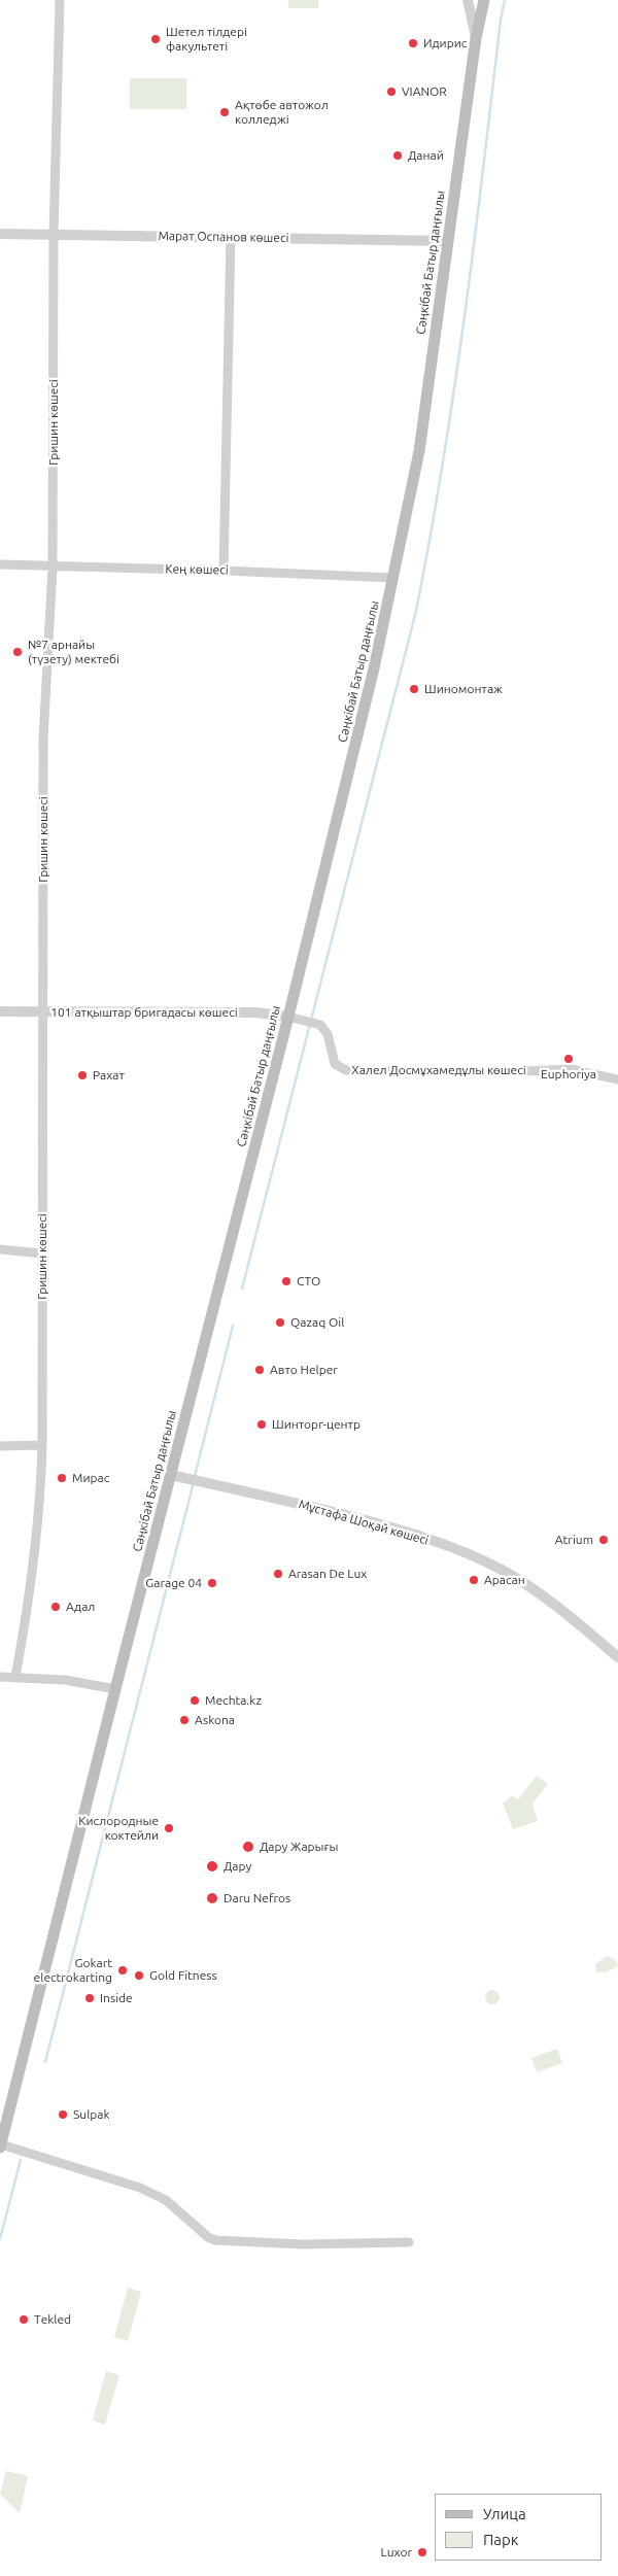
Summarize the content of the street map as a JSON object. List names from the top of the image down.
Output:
{
  "streets": {
    "main road": ["Сәңкібай Батыр даңғылы"],
    "street": [
      "Марат Оспанов көшесі",
      "Гришин көшесі",
      "Кең көшесі",
      "101 атқыштар бригадасы көшесі",
      "Халел Досмұхамедұлы көшесі",
      "Мұстафа Шоқай көшесі"
    ]
  },
  "crossings": [
    ["Марат Оспанов көшесі", "Сәңкібай Батыр даңғылы"],
    ["Марат Оспанов көшесі", "Гришин көшесі"],
    ["Сәңкібай Батыр даңғылы", "Кең көшесі"],
    ["Сәңкібай Батыр даңғылы", "101 атқыштар бригадасы көшесі"],
    ["Сәңкібай Батыр даңғылы", "Халел Досмұхамедұлы көшесі"],
    ["Сәңкібай Батыр даңғылы", "Мұстафа Шоқай көшесі"],
    ["Гришин көшесі", "Кең көшесі"],
    ["Гришин көшесі", "101 атқыштар бригадасы көшесі"],
    ["101 атқыштар бригадасы көшесі", "Халел Досмұхамедұлы көшесі"]
  ],
  "places": [
    "Шетел тілдері факультеті",
    "Идирис",
    "VIANOR",
    "Ақтөбе автожол колледжі",
    "Данай",
    "№7 арнайы (түзету) мектебі",
    "Шиномонтаж",
    "Euphoriya",
    "Рахат",
    "СТО",
    "Qazaq Oil",
    "Авто Helper",
    "Шинторг-центр",
    "Мирас",
    "Atrium",
    "Arasan De Lux",
    "Арасан",
    "Garage 04",
    "Адал",
    "Mechta.kz",
    "Askona",
    "Кислородные коктейли",
    "Дару Жарығы",
    "Дару",
    "Daru Nefros",
    "Gokart electrokarting",
    "Gold Fitness",
    "Inside",
    "Sulpak",
    "Тekled",
    "Luxor"
  ],
  "legend": ["Улица", "Парк"]
}
